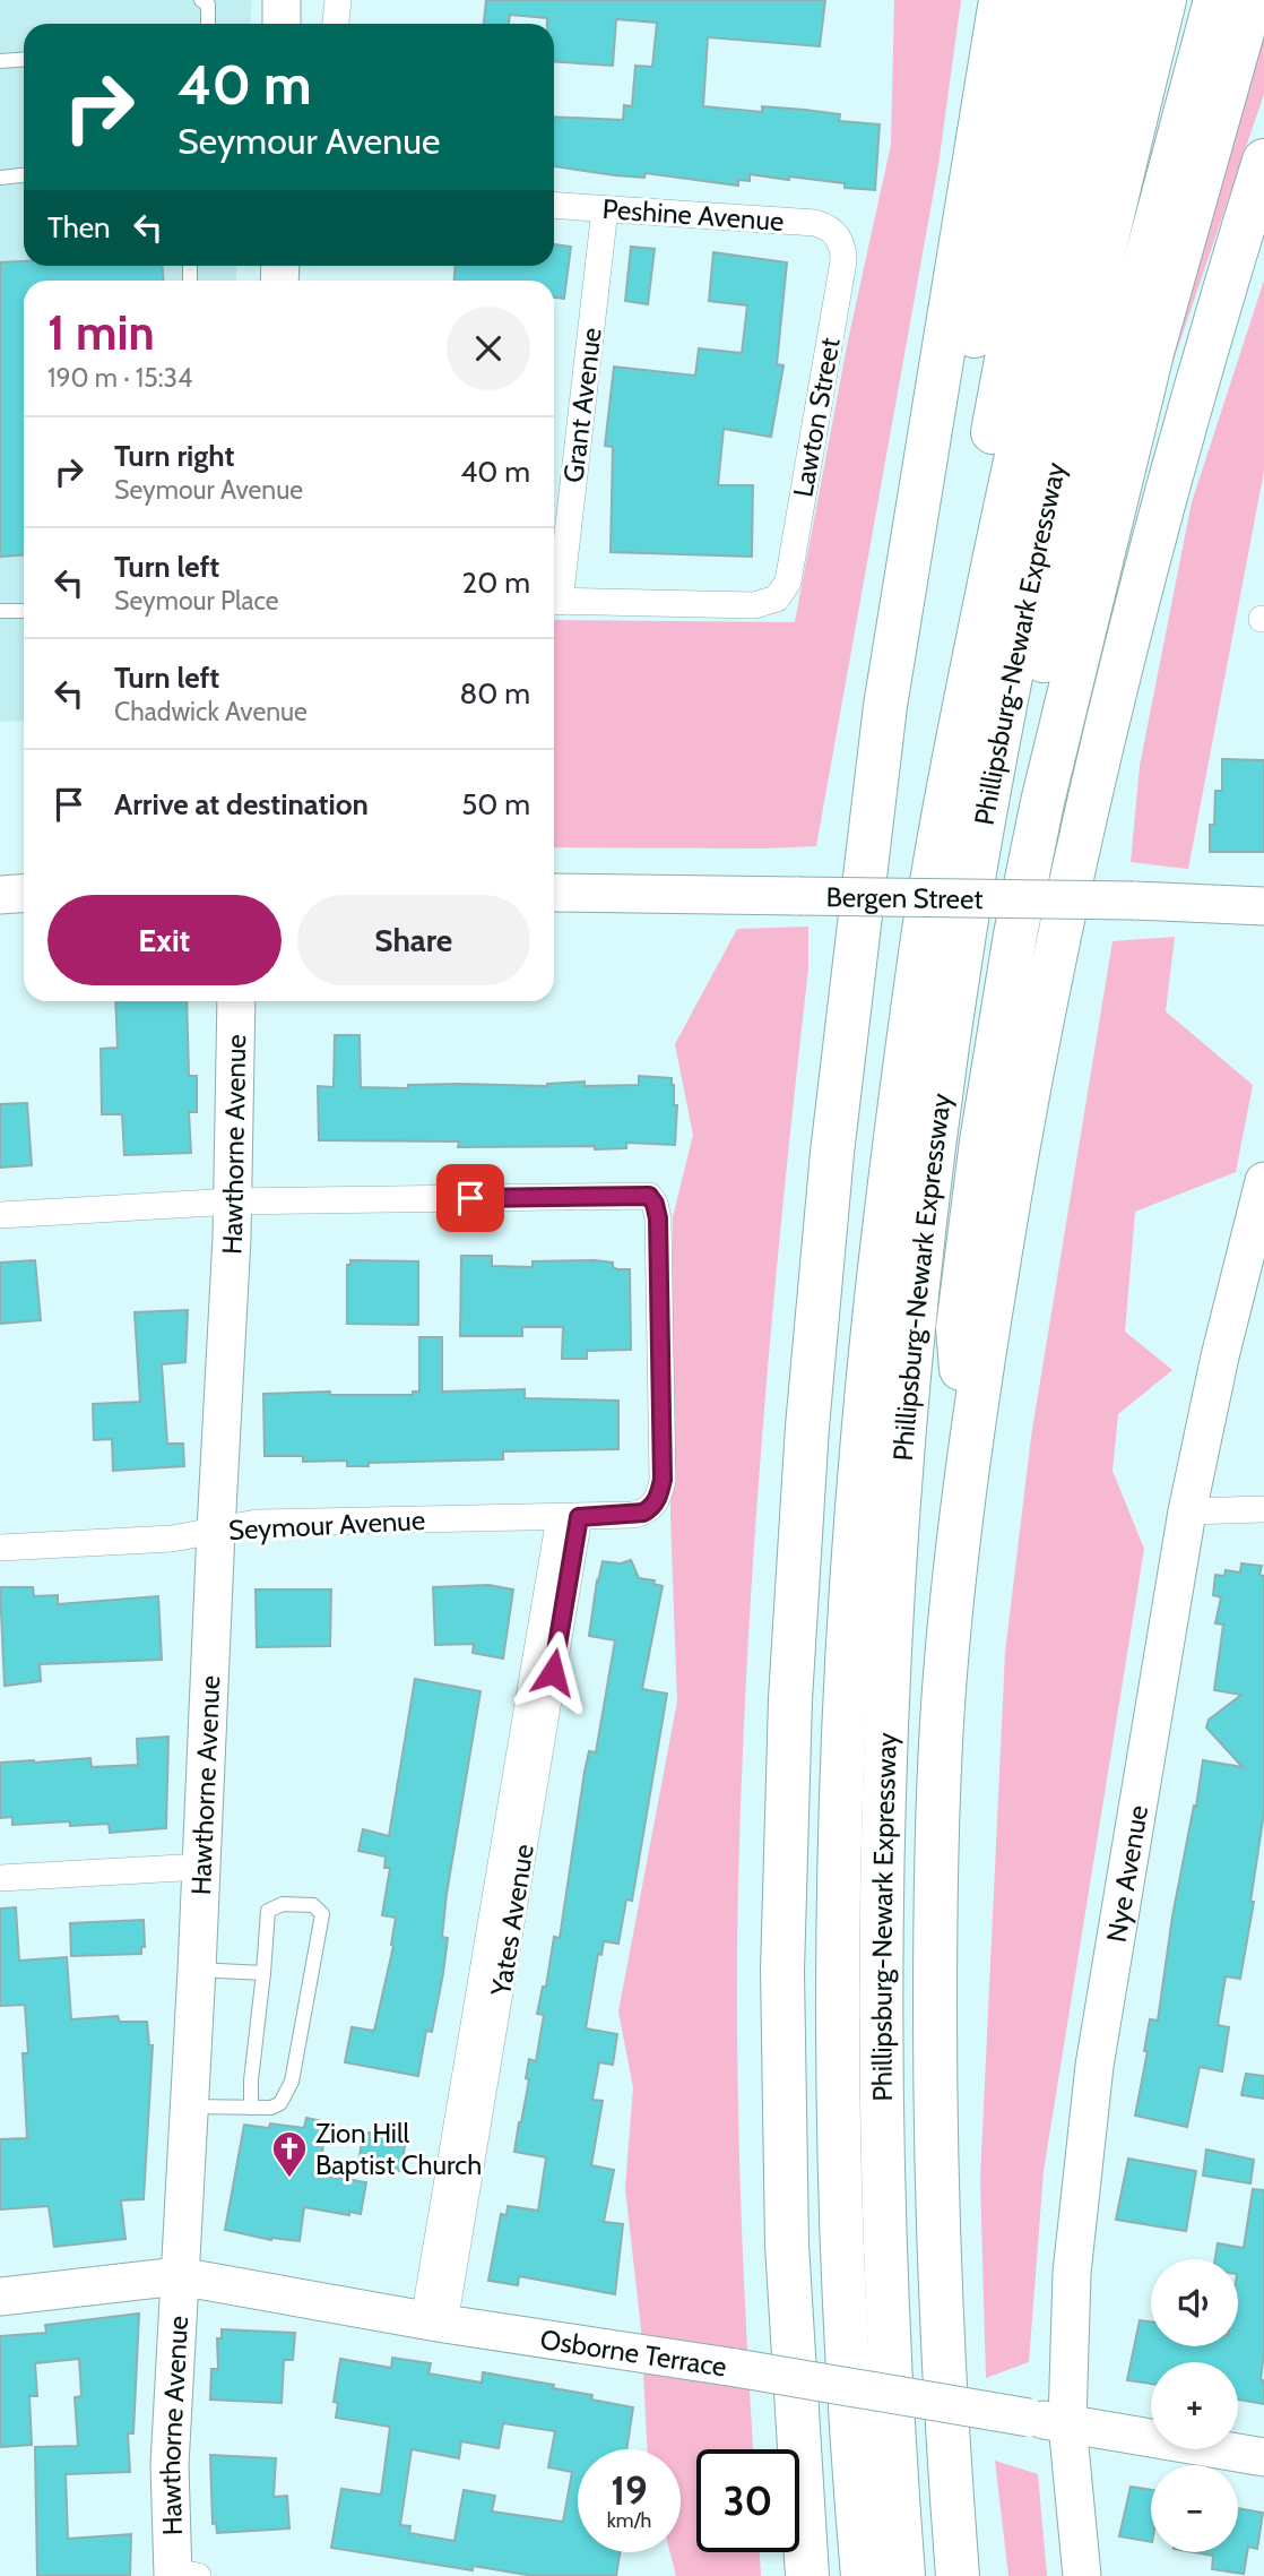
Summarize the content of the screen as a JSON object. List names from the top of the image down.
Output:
{
  "streets": {
    "highway": ["Phillipsburg-Newark Expressway"],
    "street": [
      "Peshine Avenue",
      "Grant Avenue",
      "Lawton Street",
      "Bergen Street",
      "Hawthorne Avenue",
      "Seymour Avenue",
      "Nye Avenue",
      "Yates Avenue",
      "Osborne Terrace"
    ]
  },
  "crossings": [
    ["Peshine Avenue", "Grant Avenue"],
    ["Peshine Avenue", "Lawton Street"],
    ["Hawthorne Avenue", "Seymour Avenue"],
    ["Hawthorne Avenue", "Osborne Terrace"],
    ["Seymour Avenue", "Yates Avenue"],
    ["Nye Avenue", "Osborne Terrace"],
    ["Yates Avenue", "Osborne Terrace"]
  ],
  "places": {
    "church": ["Zion Hill Baptist Church"]
  },
  "page": {
    "turn": ["40 m", "Seymour Avenue"],
    "then": "Then",
    "heading": ["1 min", "190 m · 15:34"],
    "list": [
      {
        "name": "Turn right",
        "note": "Seymour Avenue",
        "value": "40 m"
      },
      {
        "name": "Turn left",
        "note": "Seymour Place",
        "value": "20 m"
      },
      {
        "name": "Turn left",
        "note": "Chadwick Avenue",
        "value": "80 m"
      },
      {
        "name": "Arrive at destination",
        "value": "50 m"
      }
    ],
    "buttons": ["Exit", "Share"],
    "map_buttons": ["+", "−"],
    "speed": "19 km/h",
    "limit": "30"
  }
}
